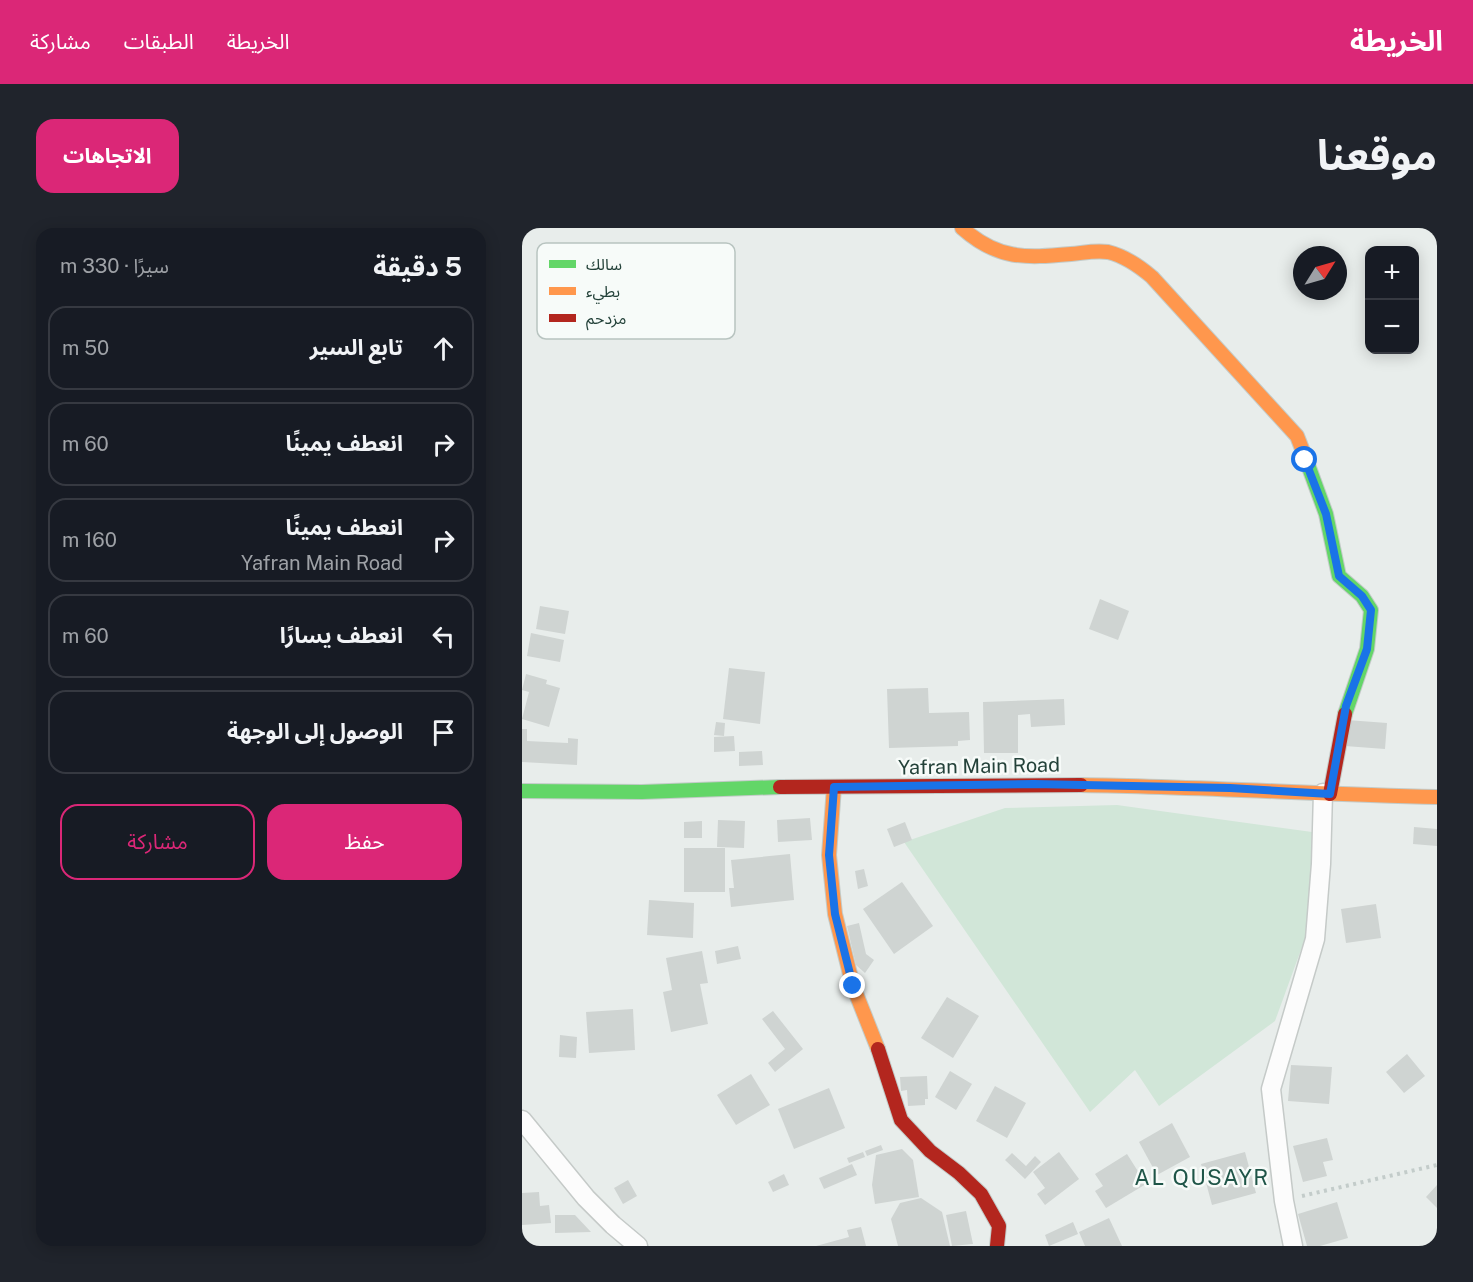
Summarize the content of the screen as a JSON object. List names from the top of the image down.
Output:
{
  "streets": {
    "street": ["Yafran Main Road"]
  },
  "districts": ["AL QUSAYR"],
  "legend": ["سالك", "بطيء", "مزدحم"],
  "north": "top right",
  "page": {
    "header": "الخريطة",
    "nav": ["الخريطة", "الطبقات", "مشاركة"],
    "title": "موقعنا",
    "buttons": [
      "الاتجاهات",
      ["حفظ", "مشاركة"]
    ],
    "heading": ["5 دقيقة", "سيرًا · 330 m"],
    "map_buttons": ["+", "−"],
    "list": [
      ["تابع السير", "50 m"],
      ["انعطف يمينًا", "60 m"],
      ["انعطف يمينًا", "Yafran Main Road", "160 m"],
      ["انعطف يسارًا", "60 m"],
      "الوصول إلى الوجهة"
    ]
  }
}
